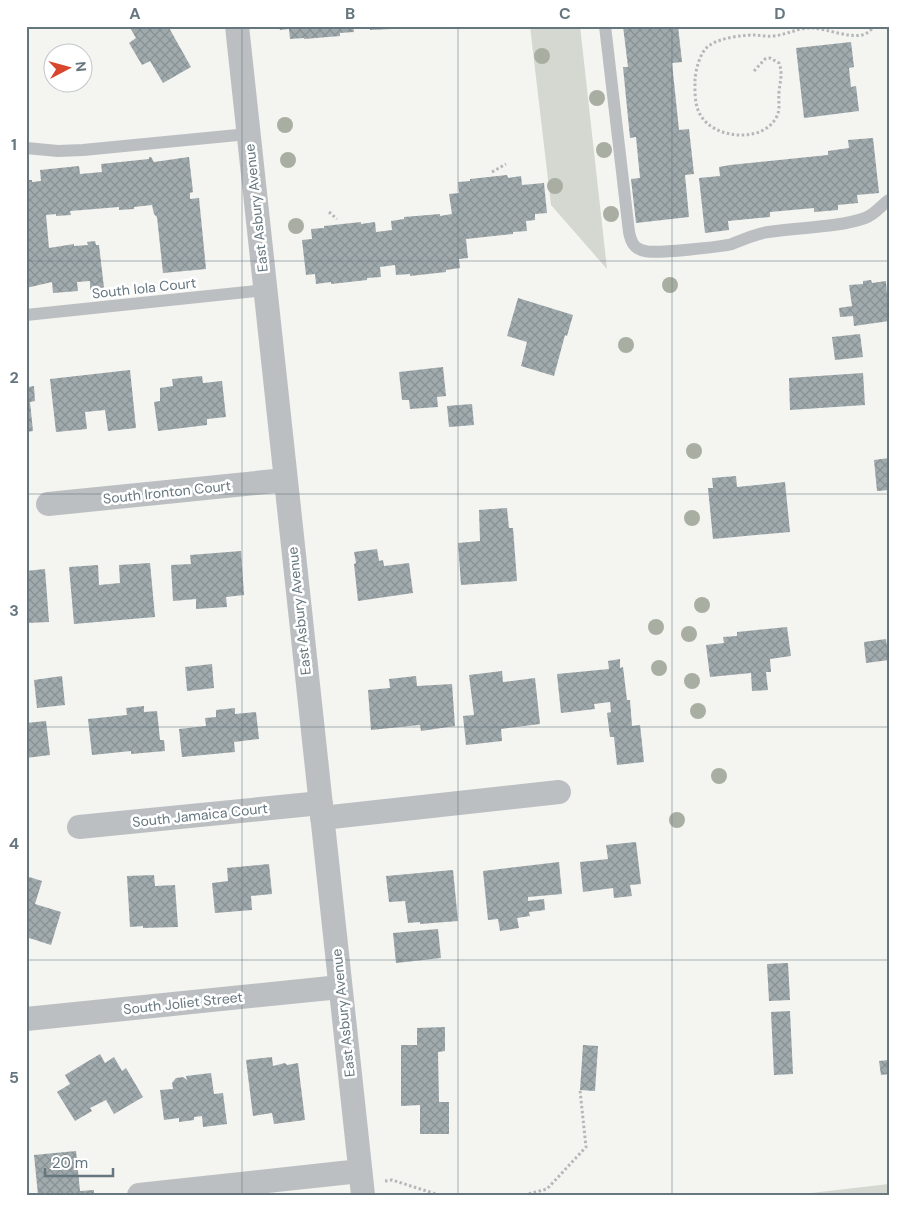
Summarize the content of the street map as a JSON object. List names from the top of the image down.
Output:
{
  "streets": {
    "street": [
      "East Asbury Avenue",
      "South Ironton Court",
      "South Jamaica Court",
      "South Joliet Street"
    ],
    "lane": ["South Iola Court"]
  },
  "crossings": [
    ["East Asbury Avenue", "South Iola Court"],
    ["East Asbury Avenue", "South Ironton Court"],
    ["East Asbury Avenue", "South Jamaica Court"],
    ["East Asbury Avenue", "South Joliet Street"]
  ],
  "scale_bar": "20 m",
  "north": "right",
  "grid": {
    "columns": [
      "A",
      "B",
      "C",
      "D"
    ],
    "rows": [
      "1",
      "2",
      "3",
      "4",
      "5"
    ]
  }
}
